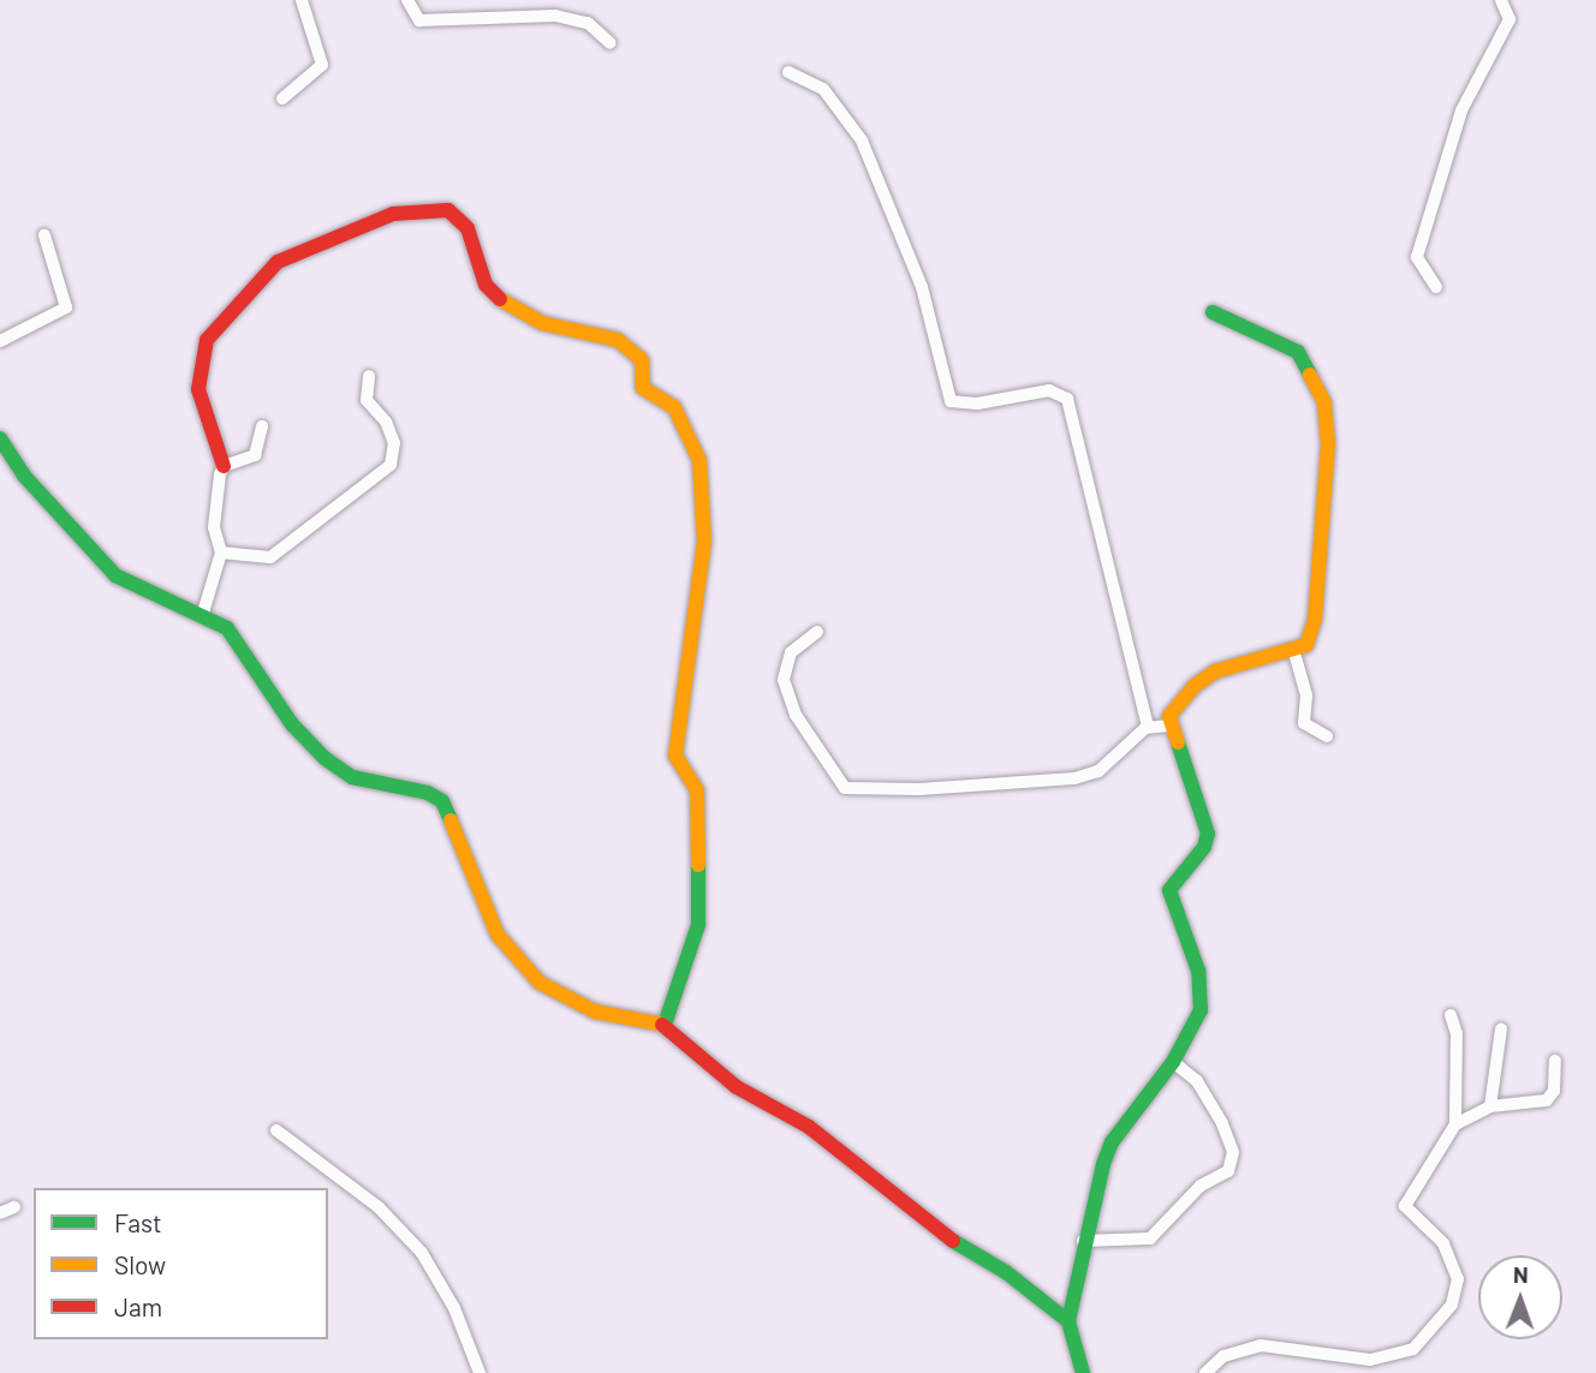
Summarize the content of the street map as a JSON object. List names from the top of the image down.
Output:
{
  "legend": ["Fast", "Slow", "Jam"],
  "north": "top"
}
